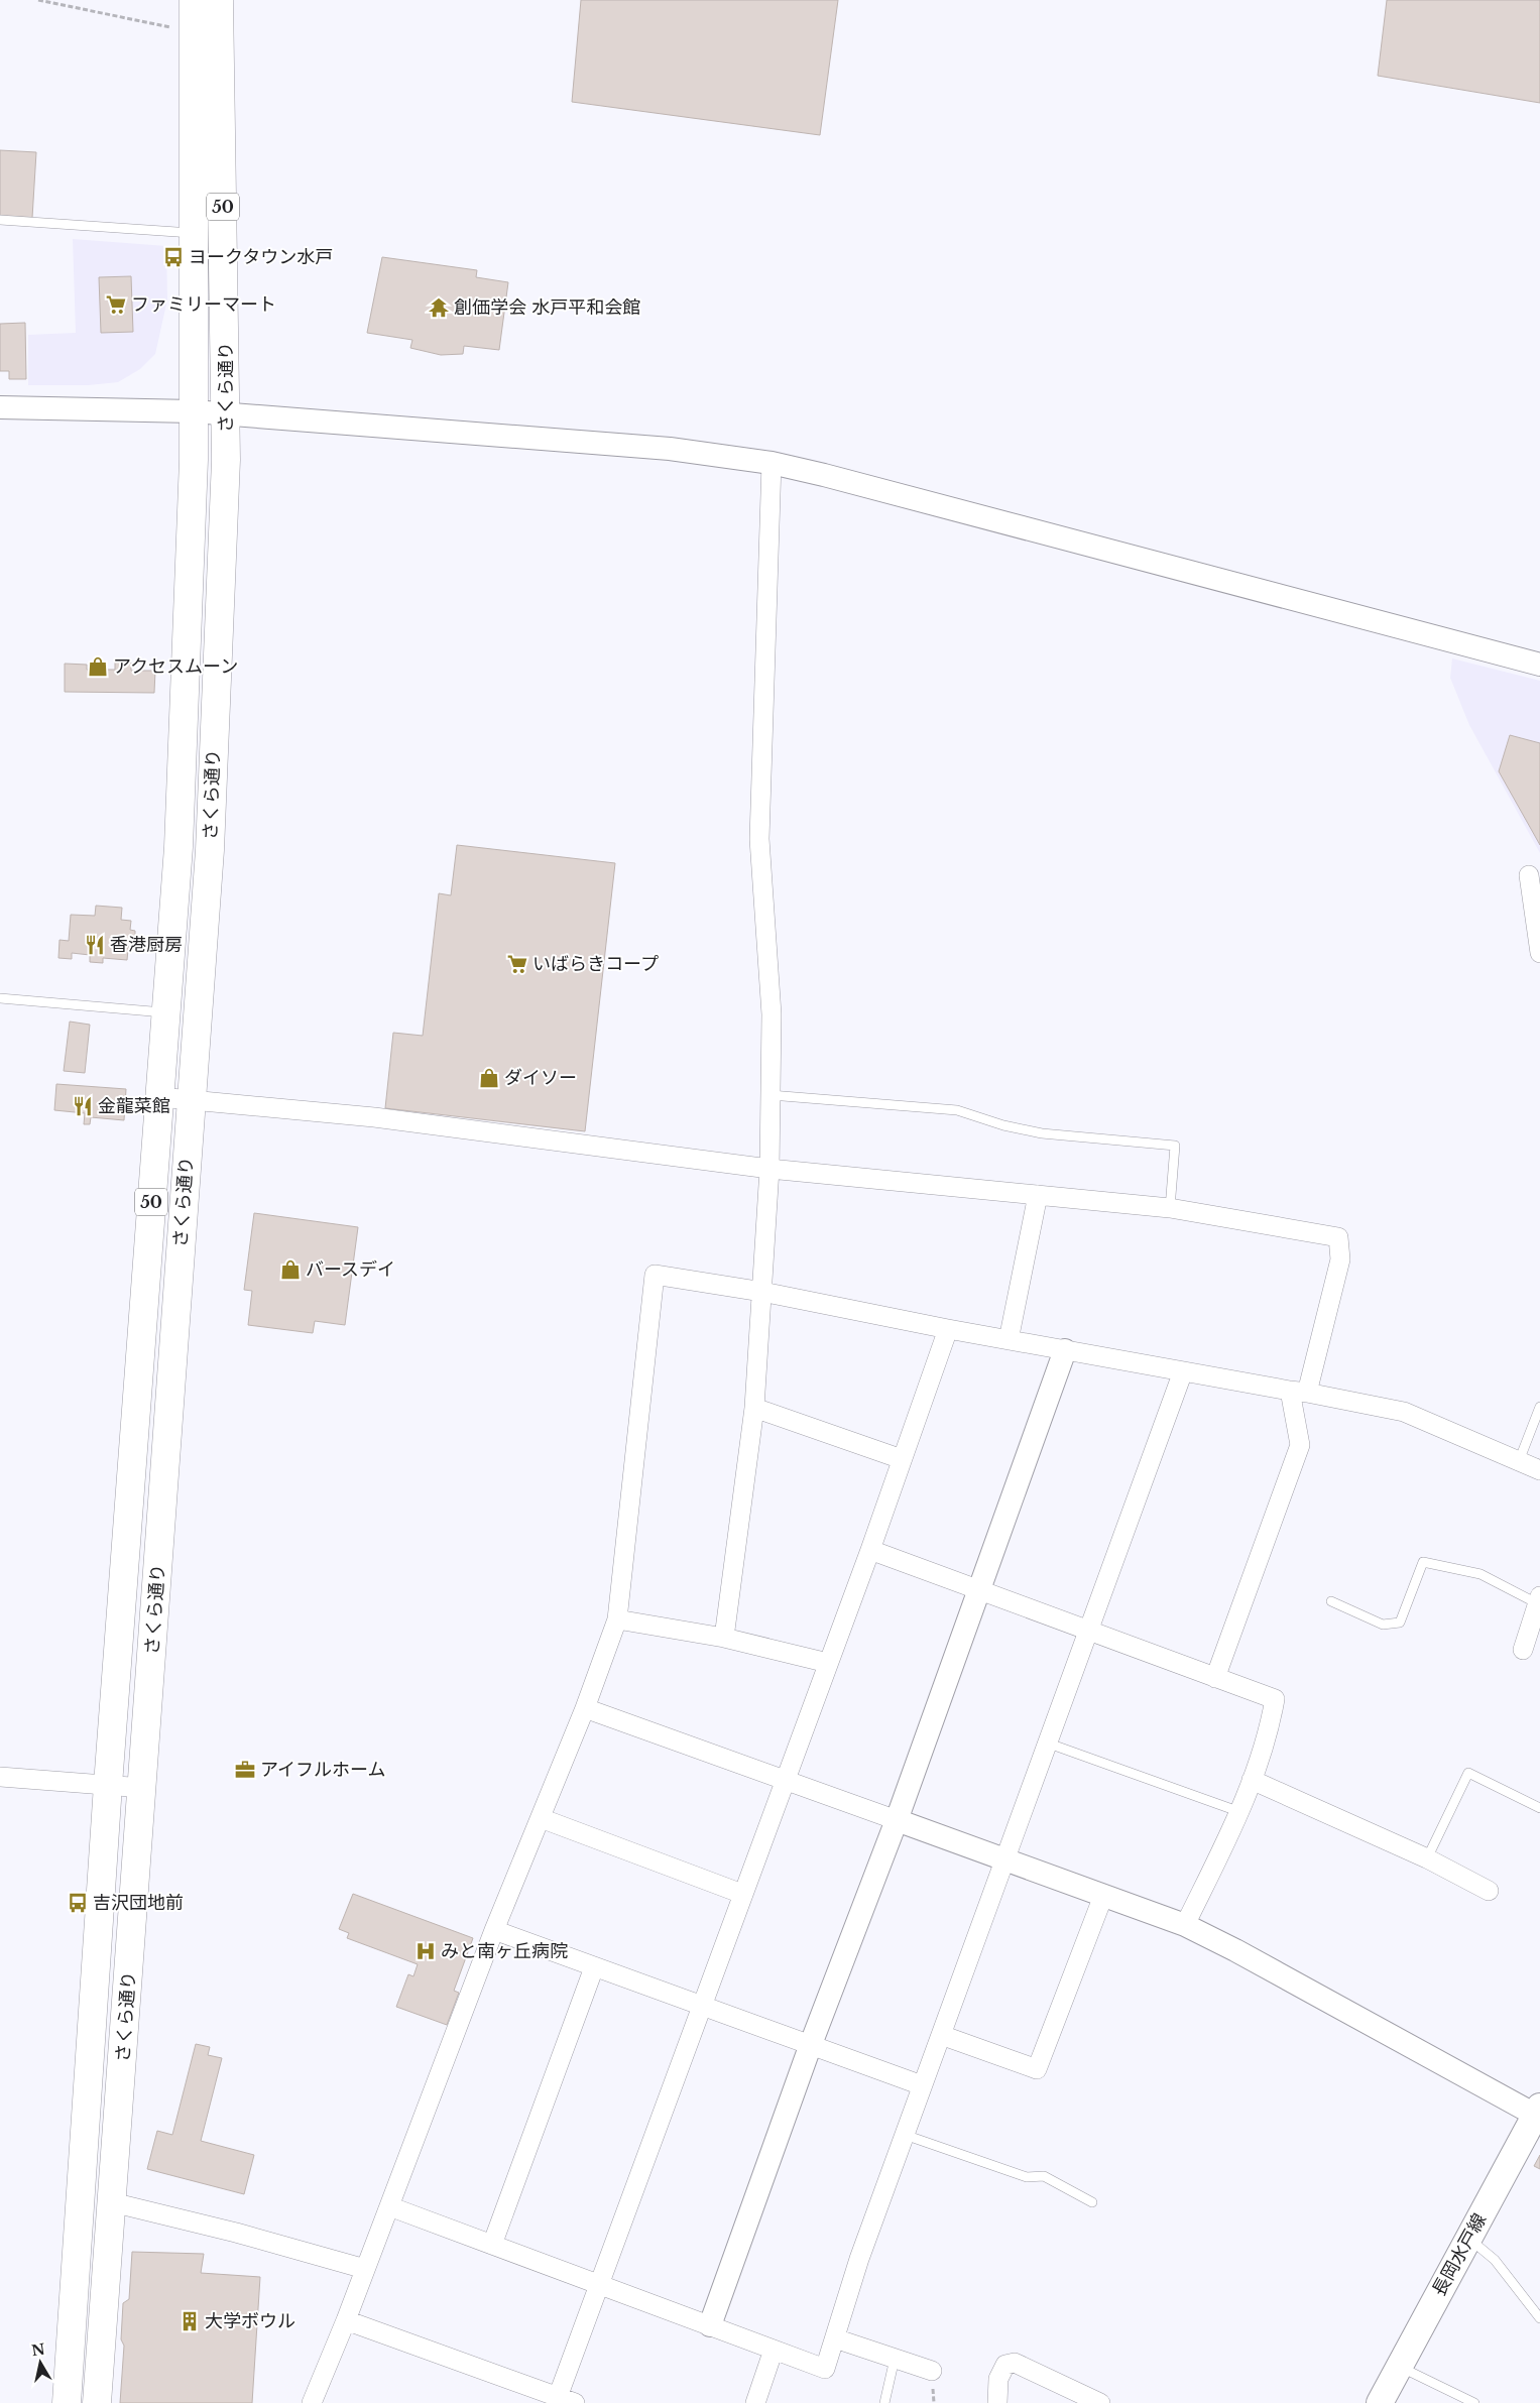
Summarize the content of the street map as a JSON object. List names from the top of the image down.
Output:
{
  "streets": {
    "main road": ["50", "さくら通り", "長岡水戸線"]
  },
  "places": {
    "bus stop": ["ヨークタウン水戸", "吉沢団地前"],
    "supermarket": ["ファミリーマート", "いばらきコープ"],
    "temple": ["創価学会 水戸平和会館"],
    "shop": ["アクセスムーン", "ダイソー", "バースデイ"],
    "restaurant": ["香港厨房", "金龍菜館"],
    "office": ["アイフルホーム"],
    "hospital": ["みと南ヶ丘病院"],
    "building": ["大学ボウル"]
  },
  "north": "top"
}
